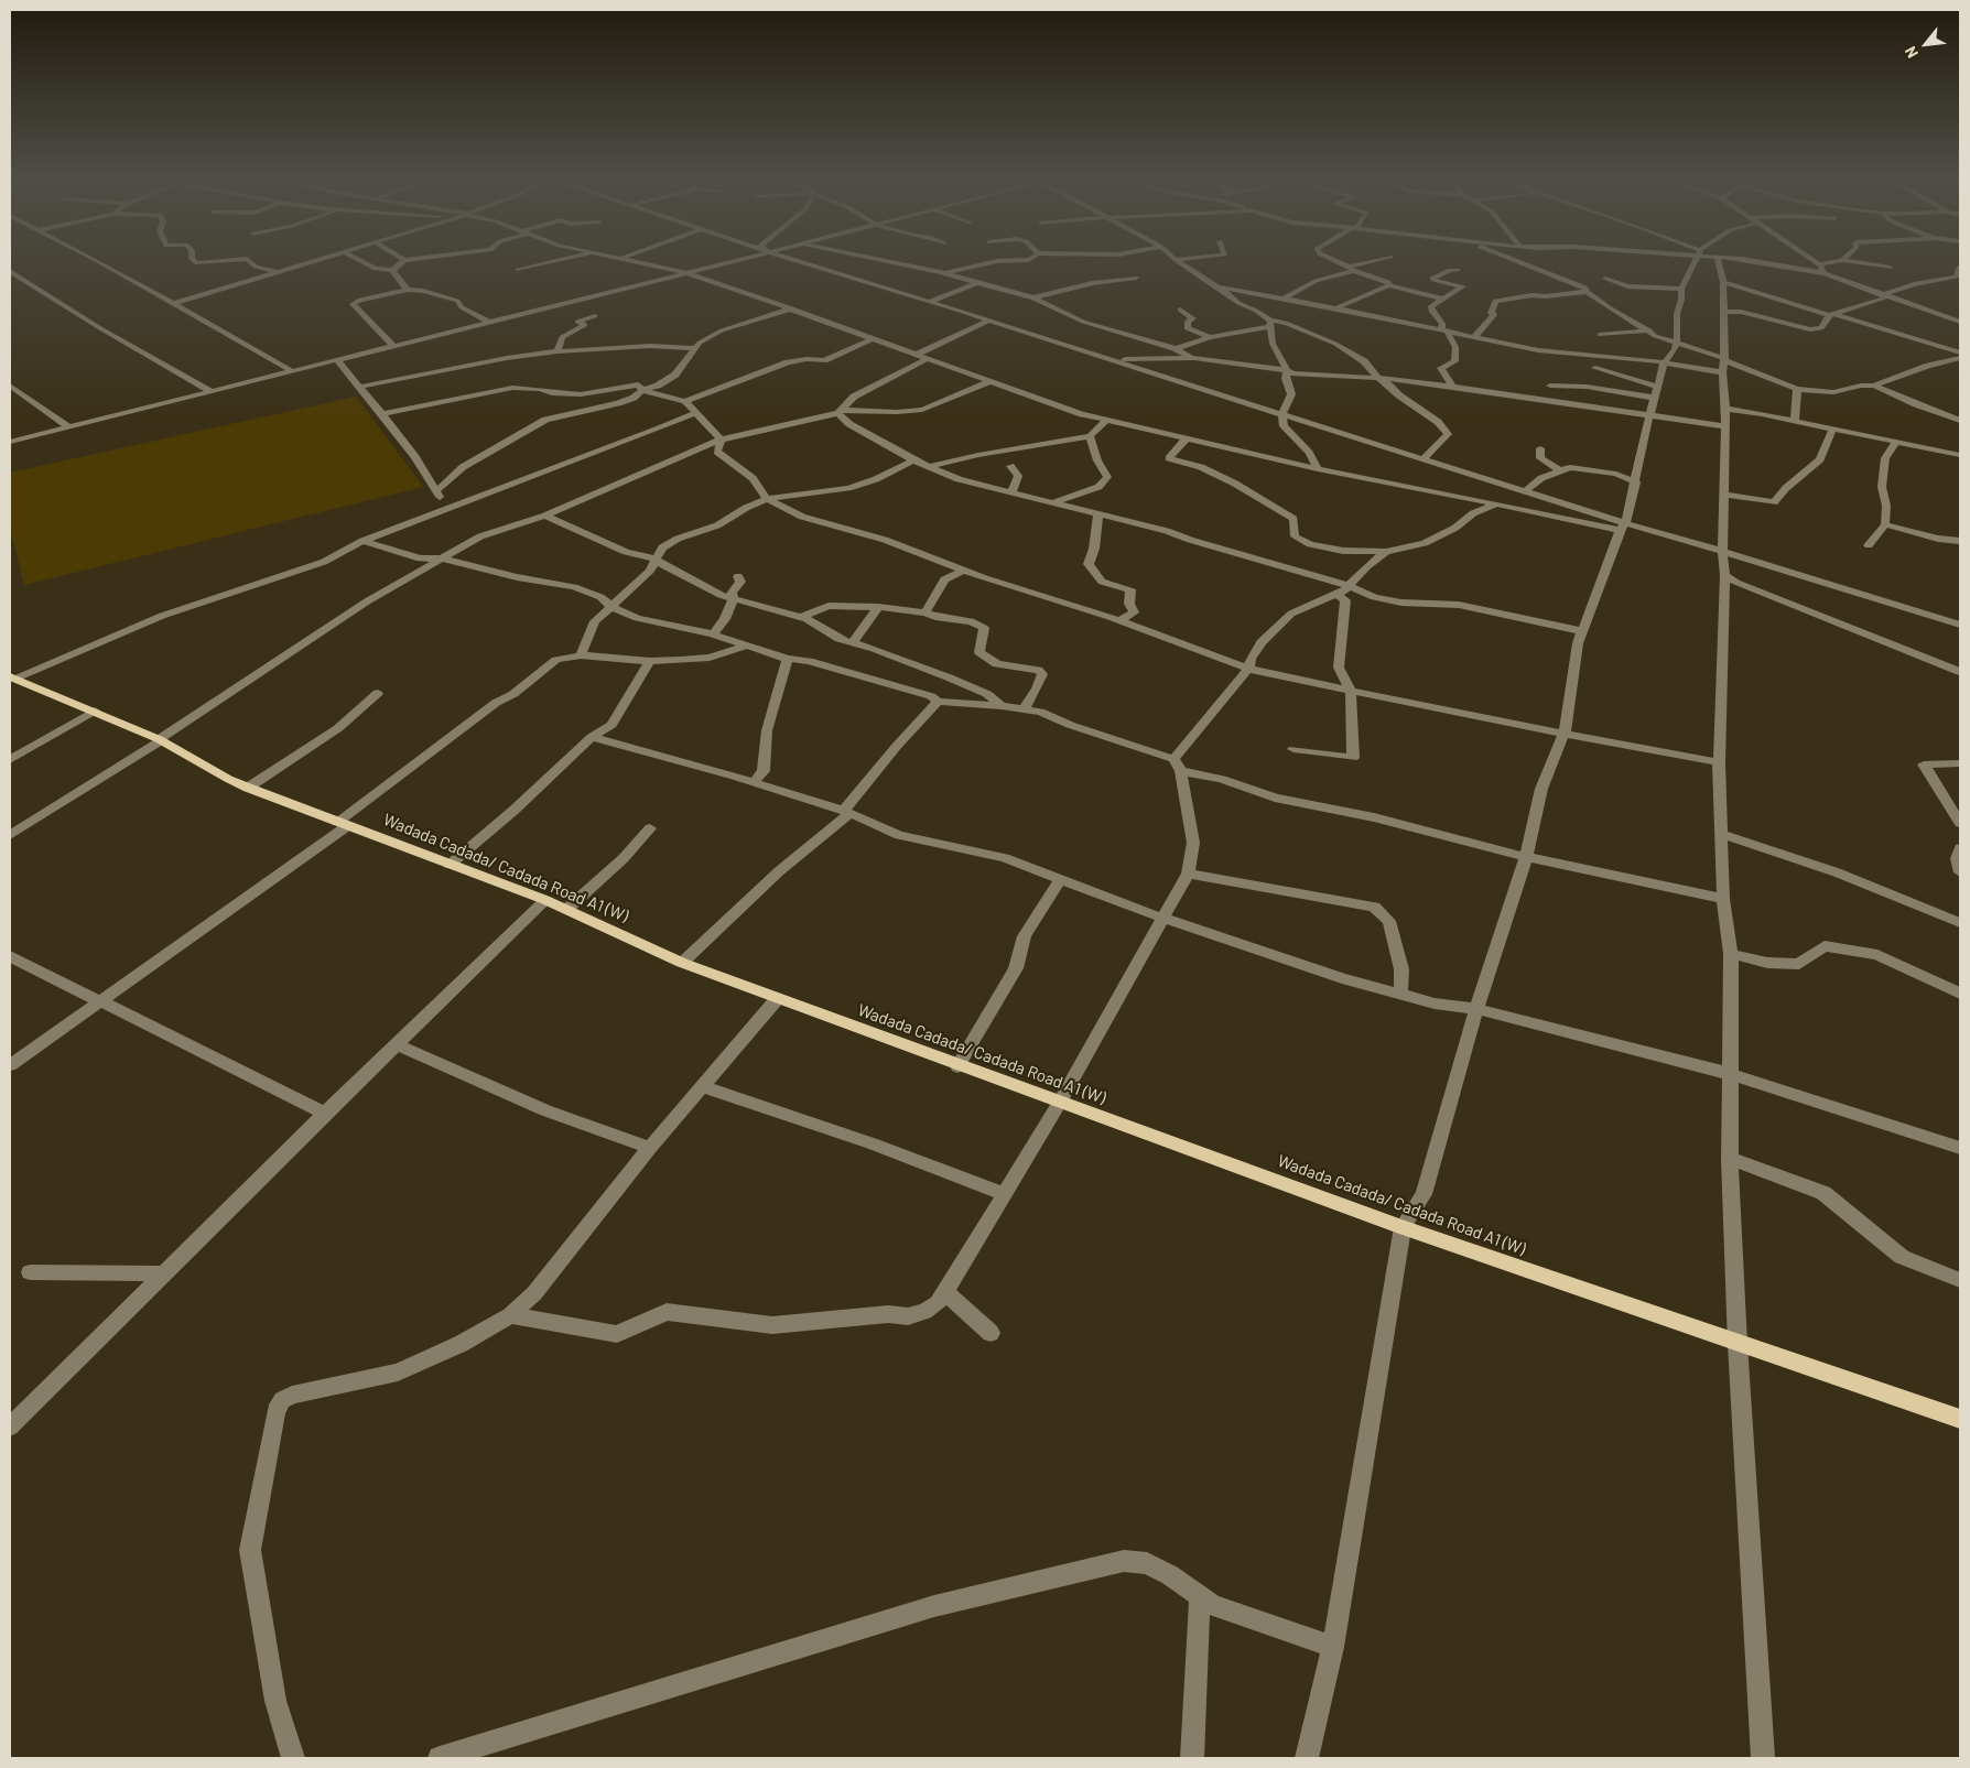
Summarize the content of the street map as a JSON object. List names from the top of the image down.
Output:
{
  "streets": {
    "main road": ["Wadada Cadada/ Cadada Road A1 (W)"]
  },
  "north": "bottom left"
}
